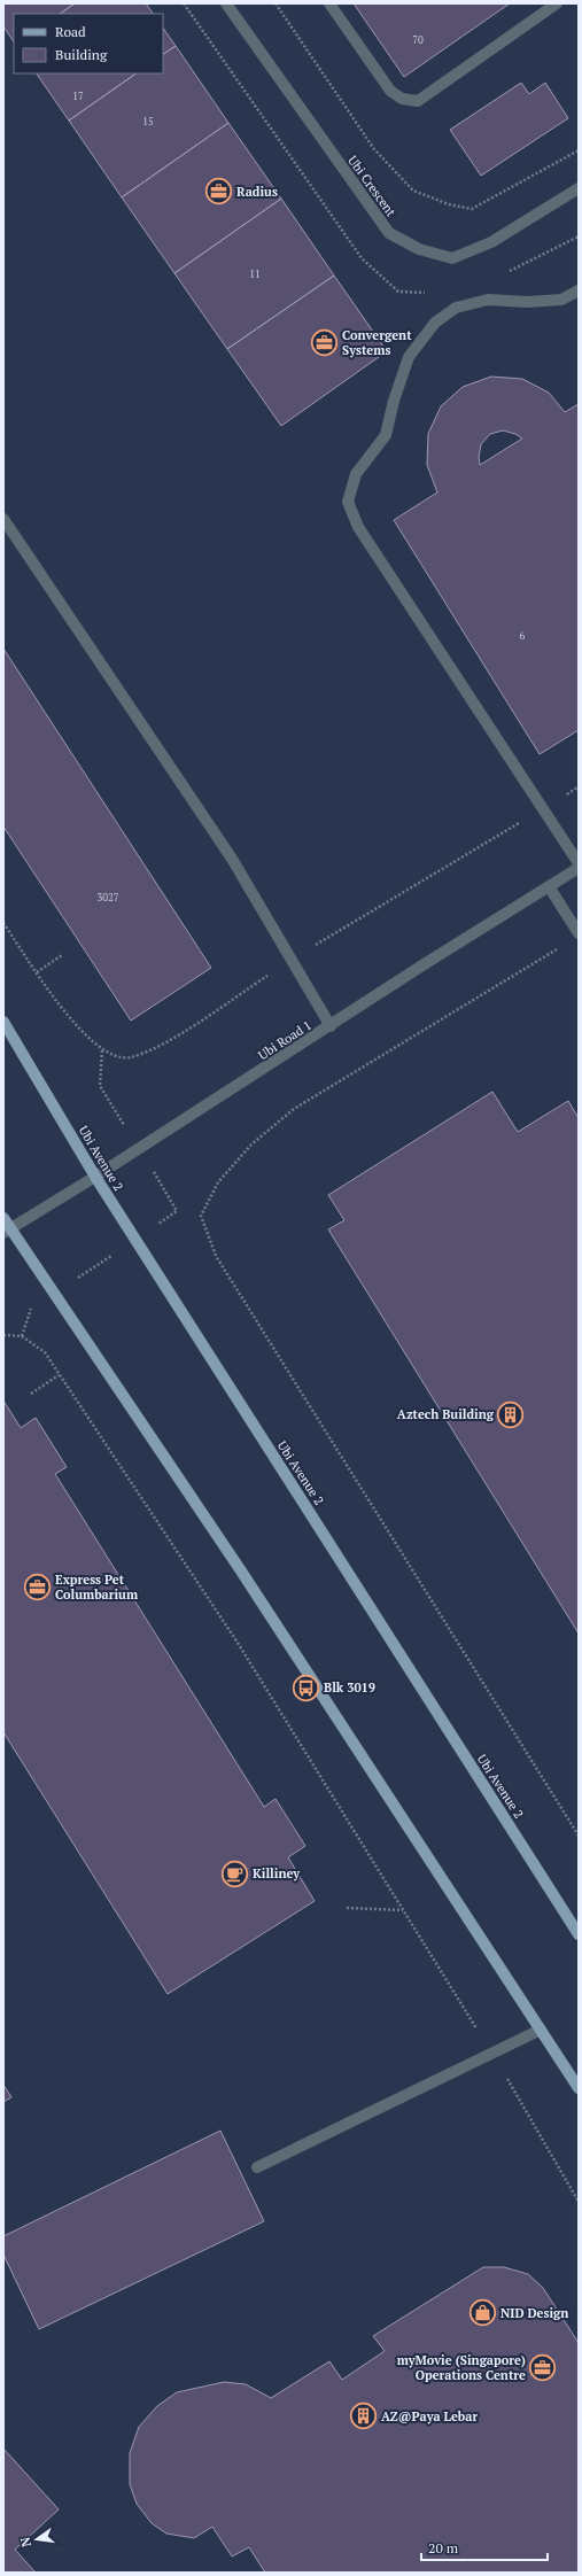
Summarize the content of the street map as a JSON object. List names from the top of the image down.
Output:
{
  "streets": {
    "main road": ["Ubi Avenue 2"],
    "street": ["Ubi Crescent", "Ubi Road 1"]
  },
  "crossings": [
    ["Ubi Road 1", "Ubi Avenue 2"]
  ],
  "places": {
    "office": [
      "Radius",
      "Convergent Systems",
      "Express Pet Columbarium",
      "myMovie (Singapore) Operations Centre"
    ],
    "building": ["Aztech Building", "AZ@Paya Lebar"],
    "bus stop": ["Blk 3019"],
    "cafe": ["Killiney"],
    "shop": ["NID Design"]
  },
  "house_numbers": [
    "70",
    "17",
    "15",
    "11",
    "6",
    "3027"
  ],
  "legend": ["Road", "Building"],
  "scale_bar": "20 m",
  "north": "left"
}
